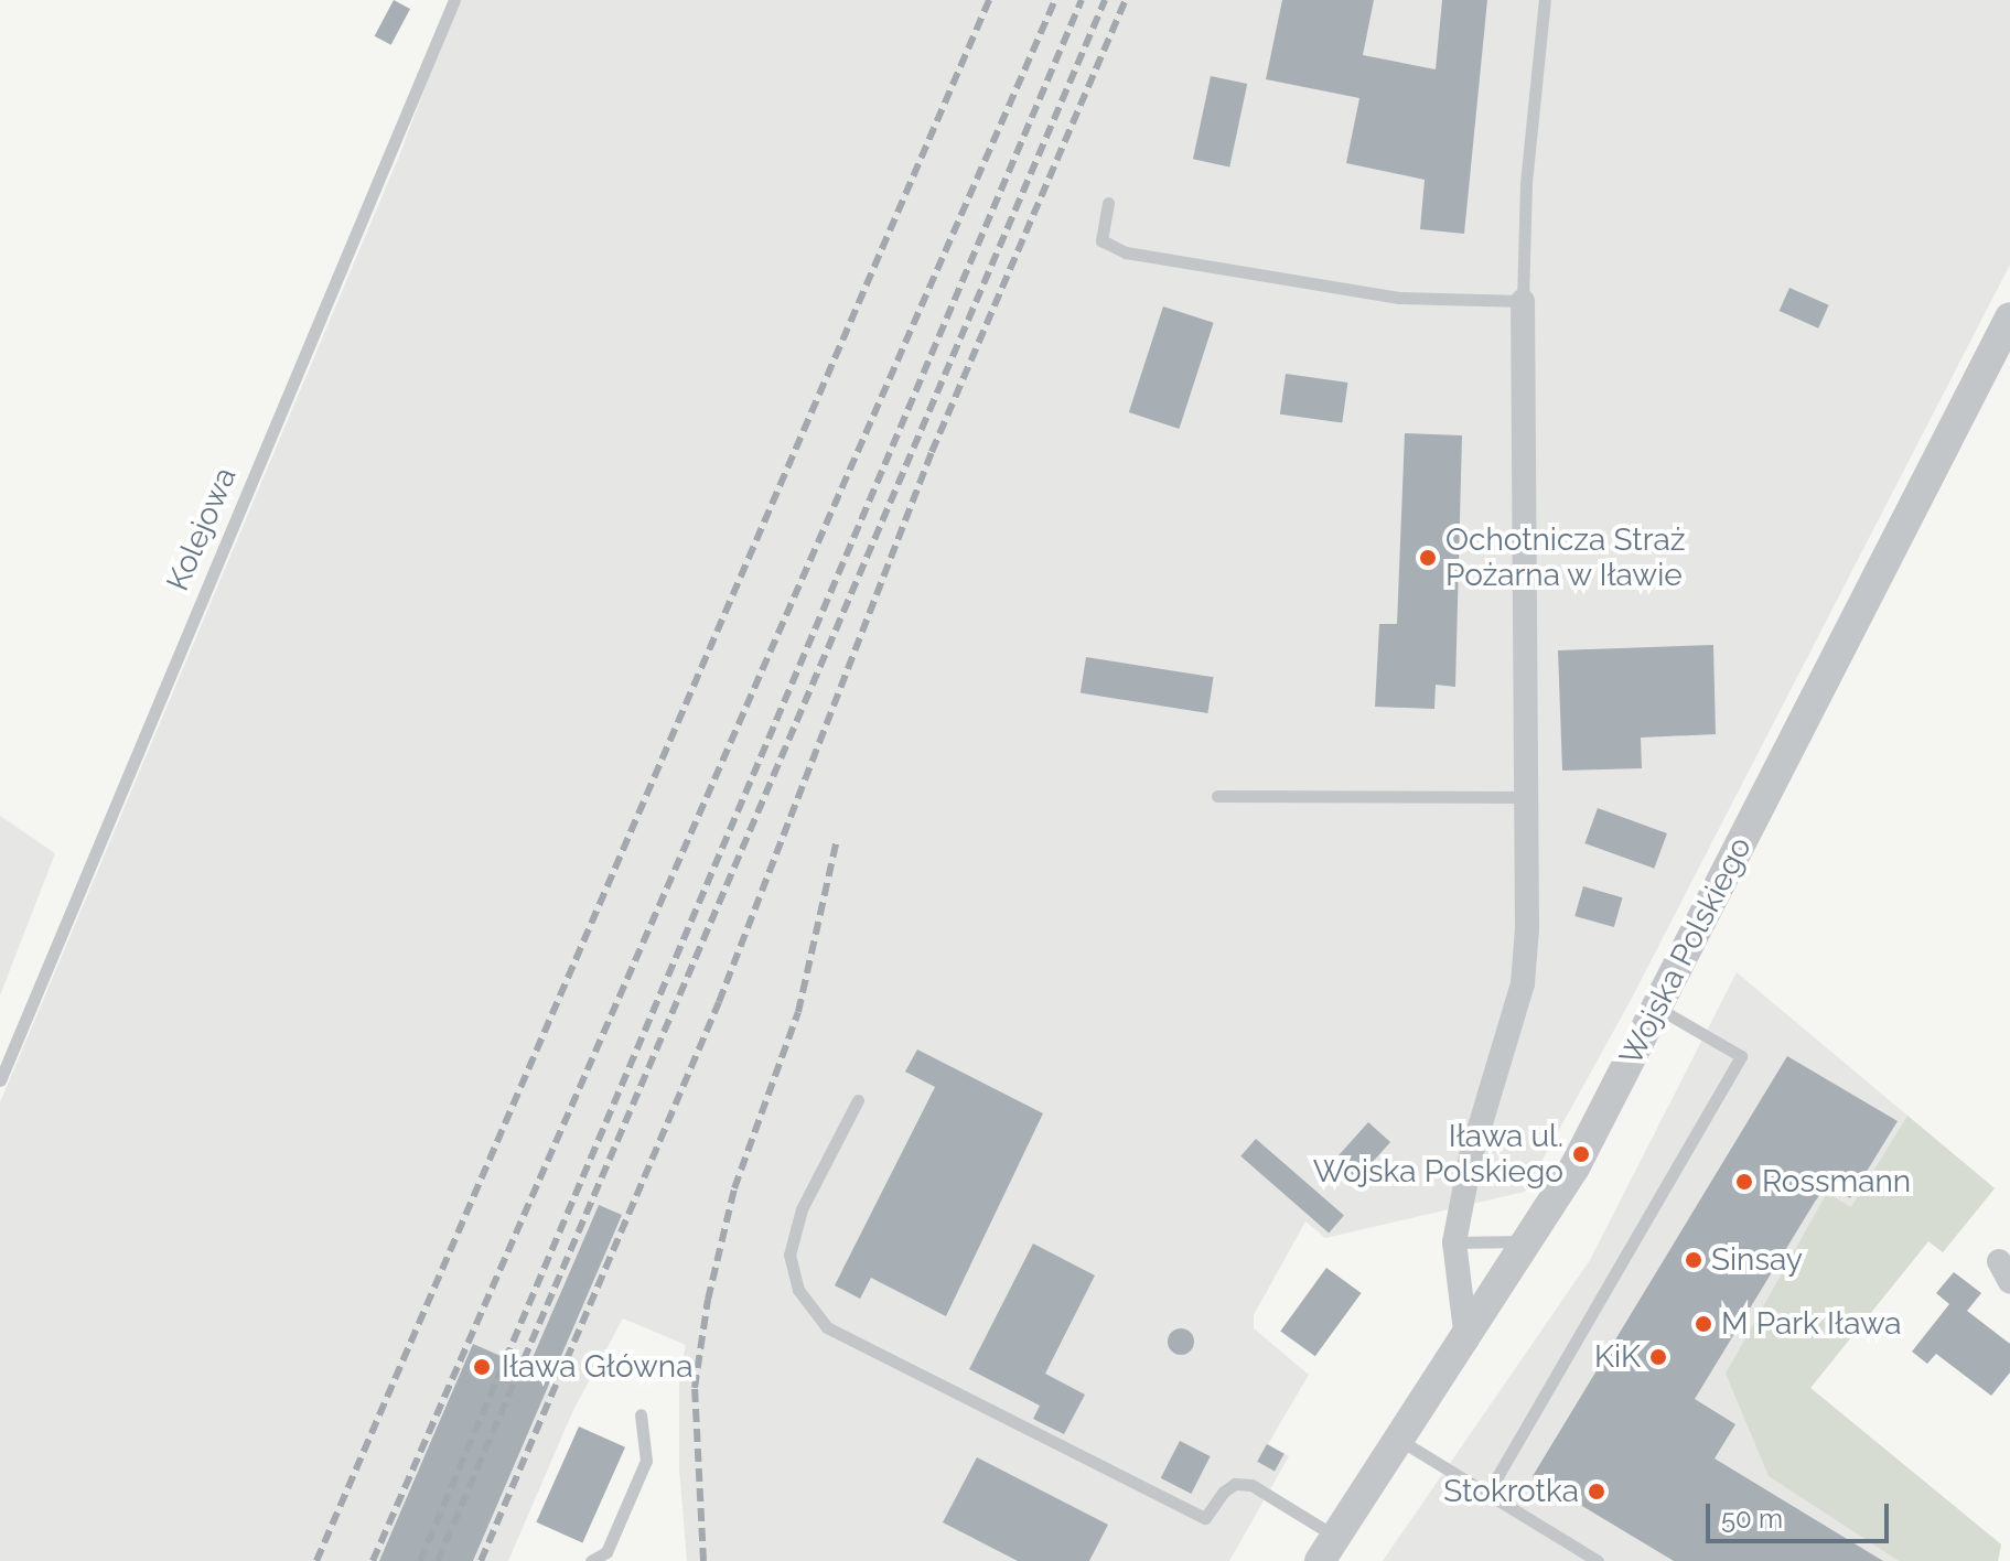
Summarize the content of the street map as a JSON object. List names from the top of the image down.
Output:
{
  "streets": {
    "street": ["Wojska Polskiego"],
    "lane": ["Kolejowa"]
  },
  "places": [
    "Ochotnicza Straż Pożarna w Iławie",
    "Iława ul. Wojska Polskiego",
    "Rossmann",
    "Sinsay",
    "M Park Iława",
    "KiK",
    "Iława Główna",
    "Stokrotka"
  ],
  "scale_bar": "50 m"
}
